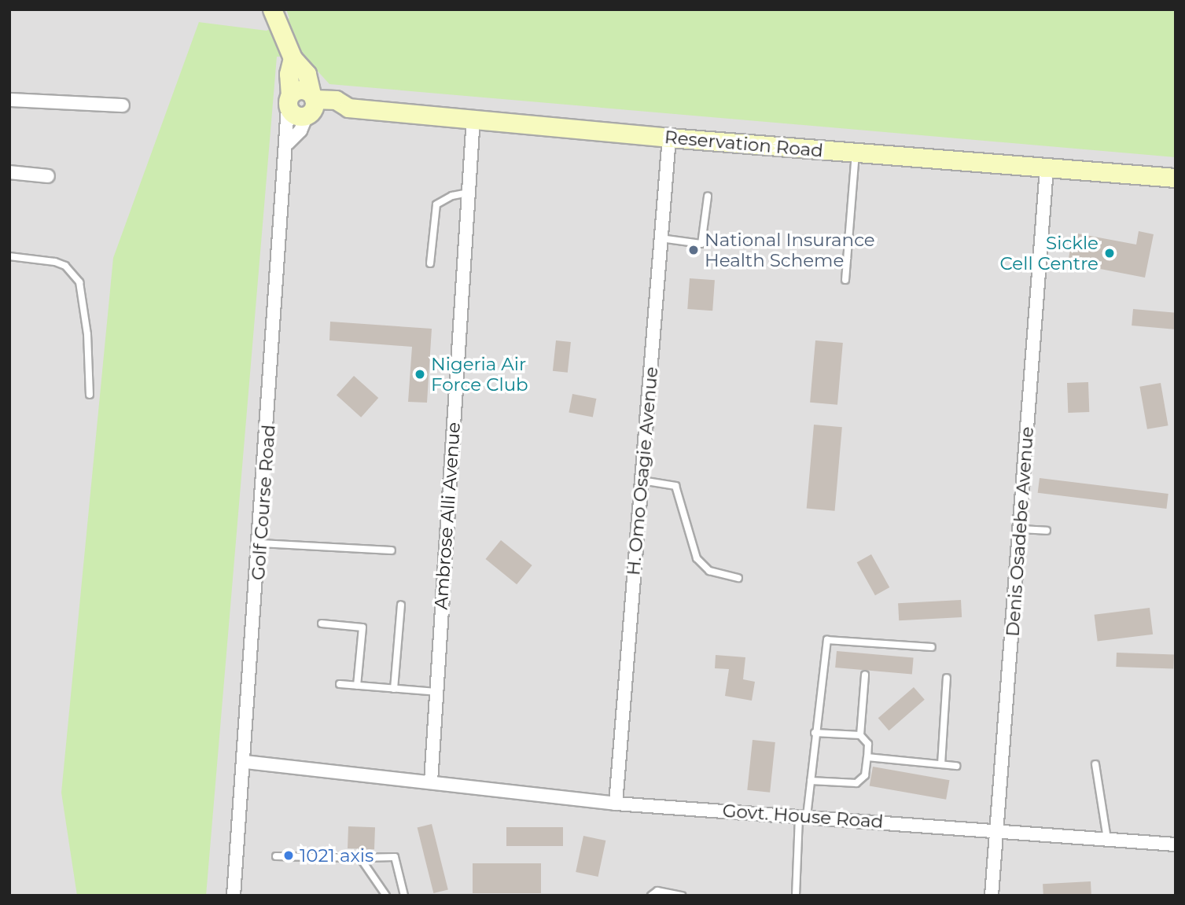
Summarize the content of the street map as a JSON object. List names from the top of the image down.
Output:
{
  "streets": {
    "street": [
      "Reservation Road",
      "H. Omo Osagie Avenue",
      "Golf Course Road",
      "Ambrose Alli Avenue",
      "Denis Osadebe Avenue",
      "Govt. House Road"
    ]
  },
  "crossings": [
    ["Reservation Road", "H. Omo Osagie Avenue"],
    ["Reservation Road", "Ambrose Alli Avenue"],
    ["Reservation Road", "Denis Osadebe Avenue"],
    ["H. Omo Osagie Avenue", "Govt. House Road"],
    ["Golf Course Road", "Govt. House Road"],
    ["Ambrose Alli Avenue", "Govt. House Road"],
    ["Denis Osadebe Avenue", "Govt. House Road"]
  ],
  "places": [
    "National Insurance Health Scheme",
    "Sickle Cell Centre",
    "Nigeria Air Force Club",
    "1021 axis"
  ]
}
